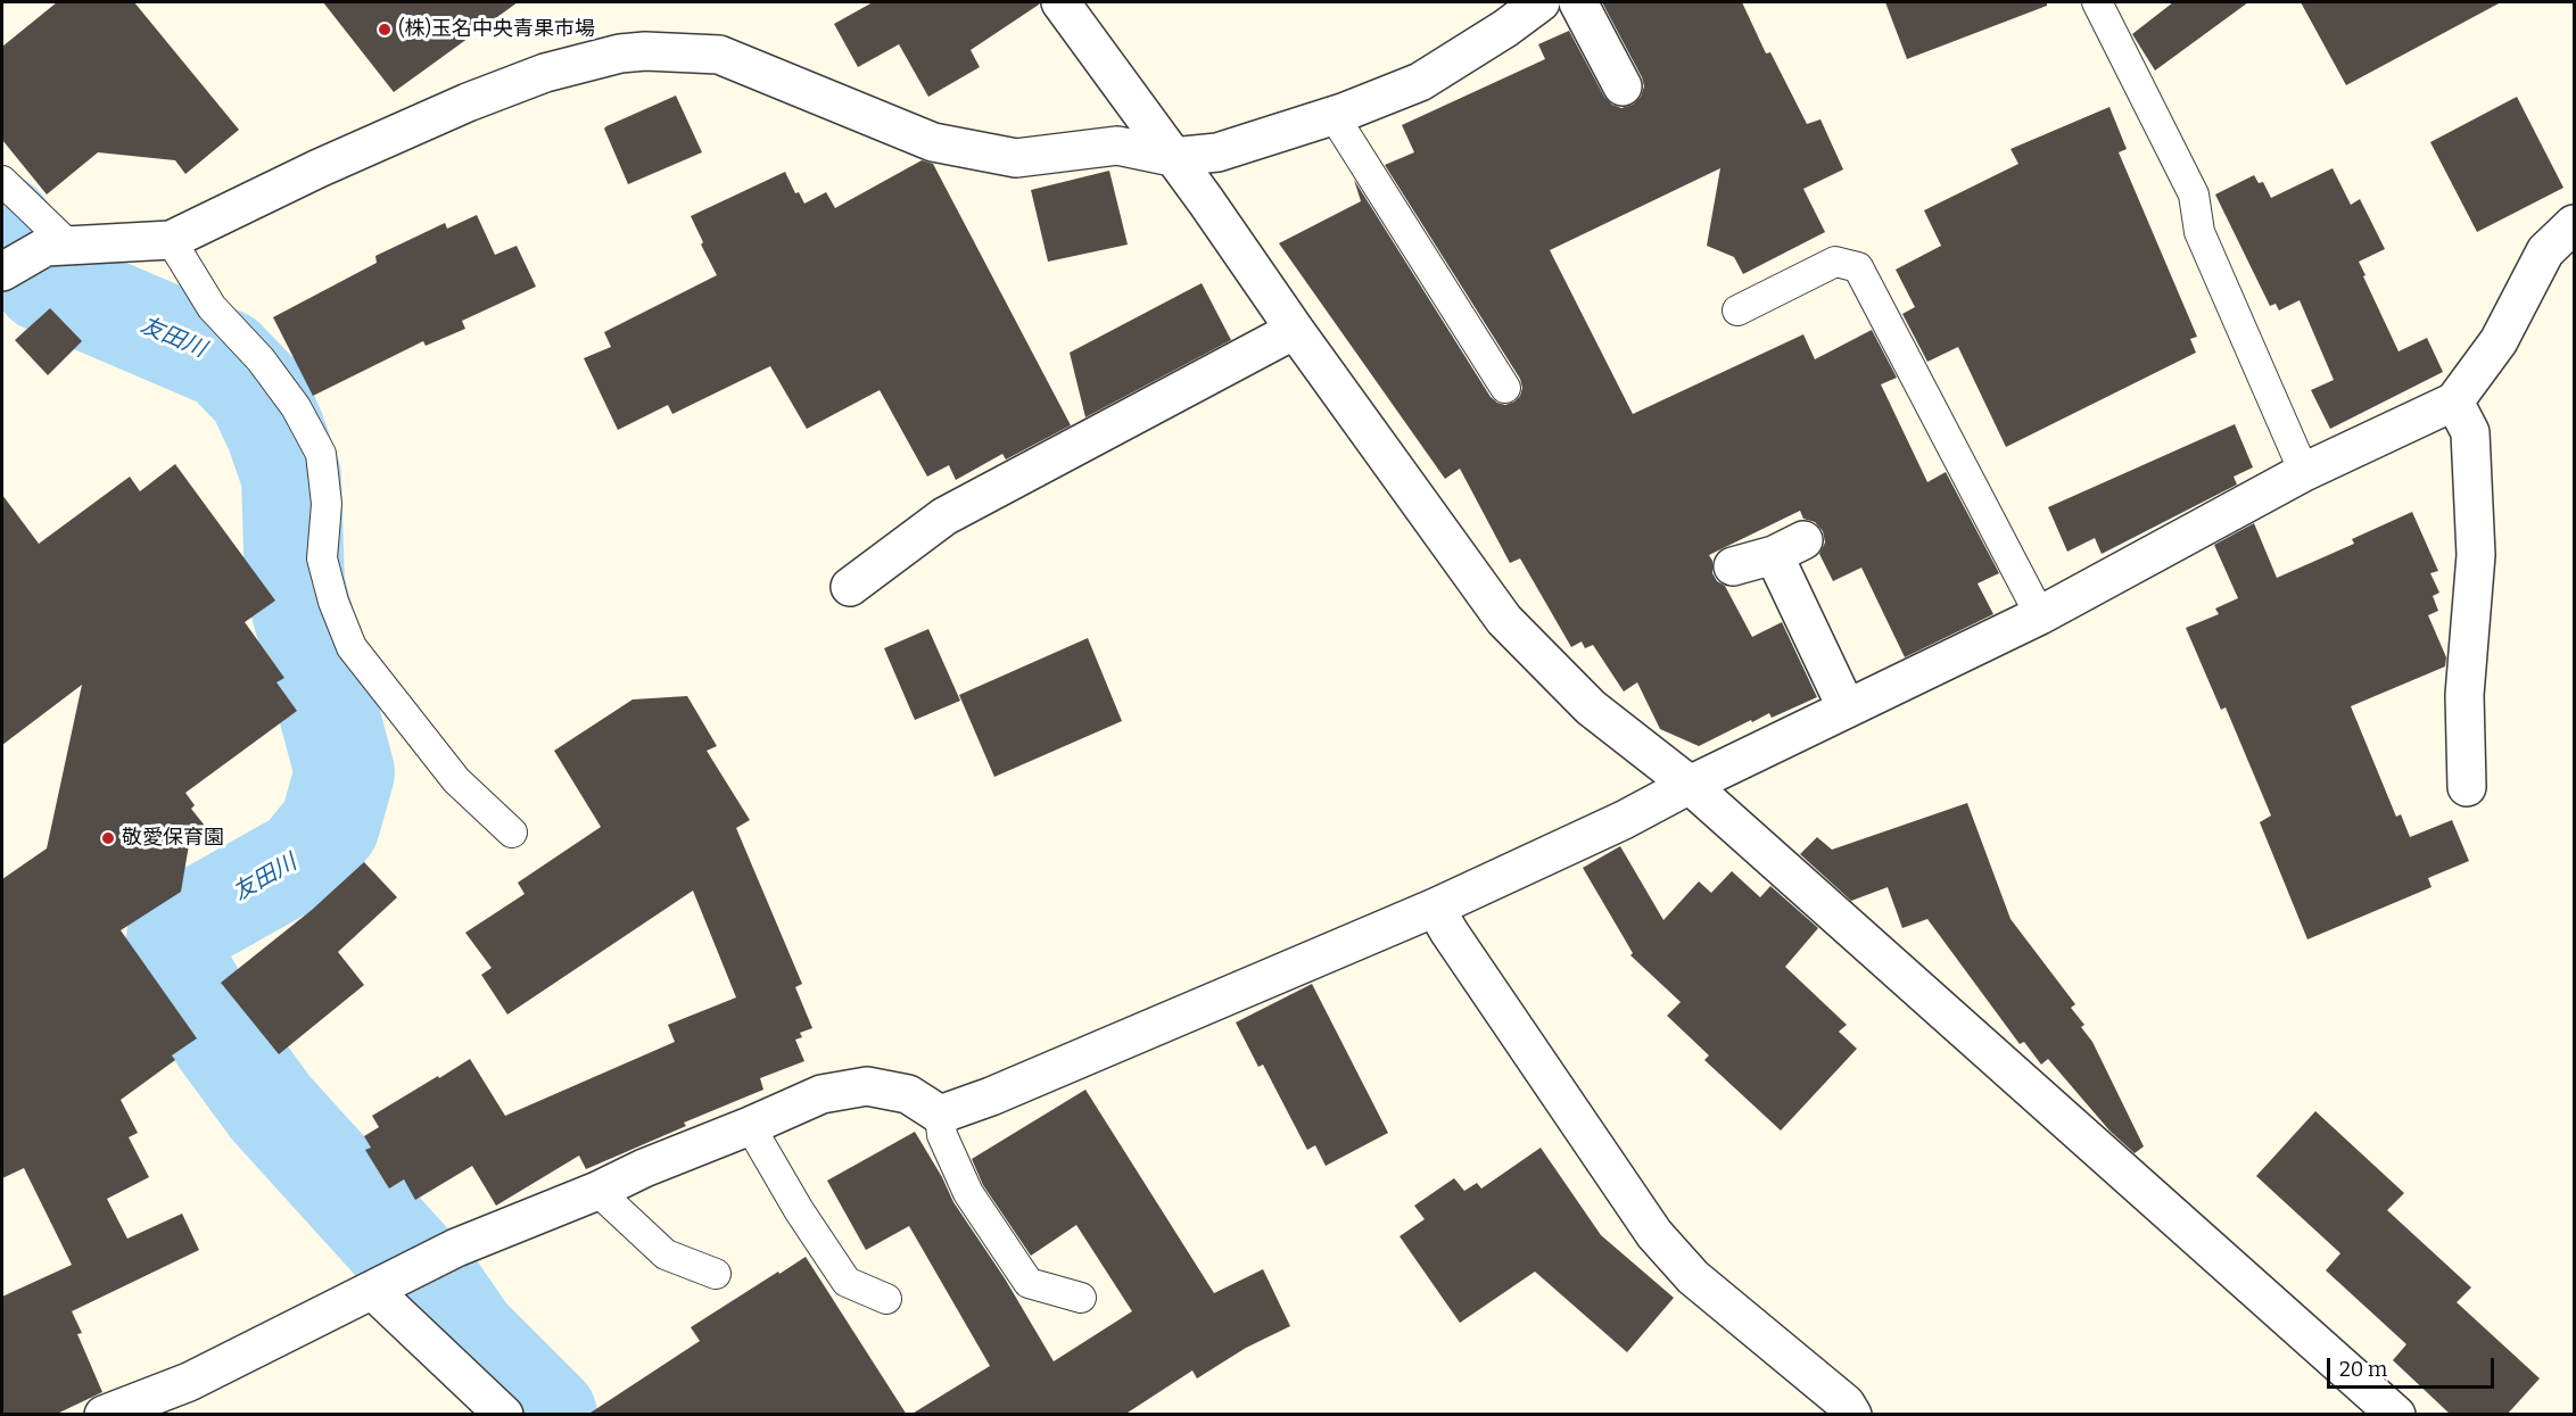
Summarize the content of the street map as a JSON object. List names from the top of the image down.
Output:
{
  "water": ["友田川"],
  "places": ["(株)玉名中央青果市場", "敬愛保育園"],
  "scale_bar": "20 m"
}
